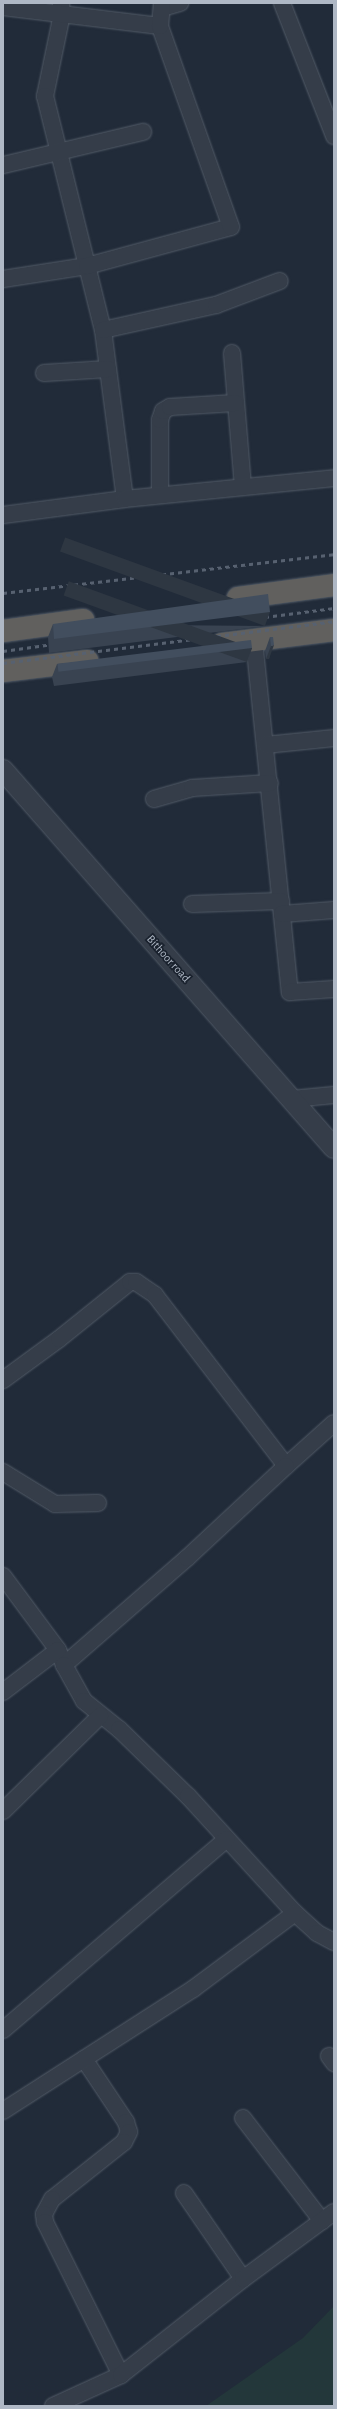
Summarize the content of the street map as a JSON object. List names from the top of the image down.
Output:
{
  "streets": {
    "street": ["Bithoor road"]
  }
}
